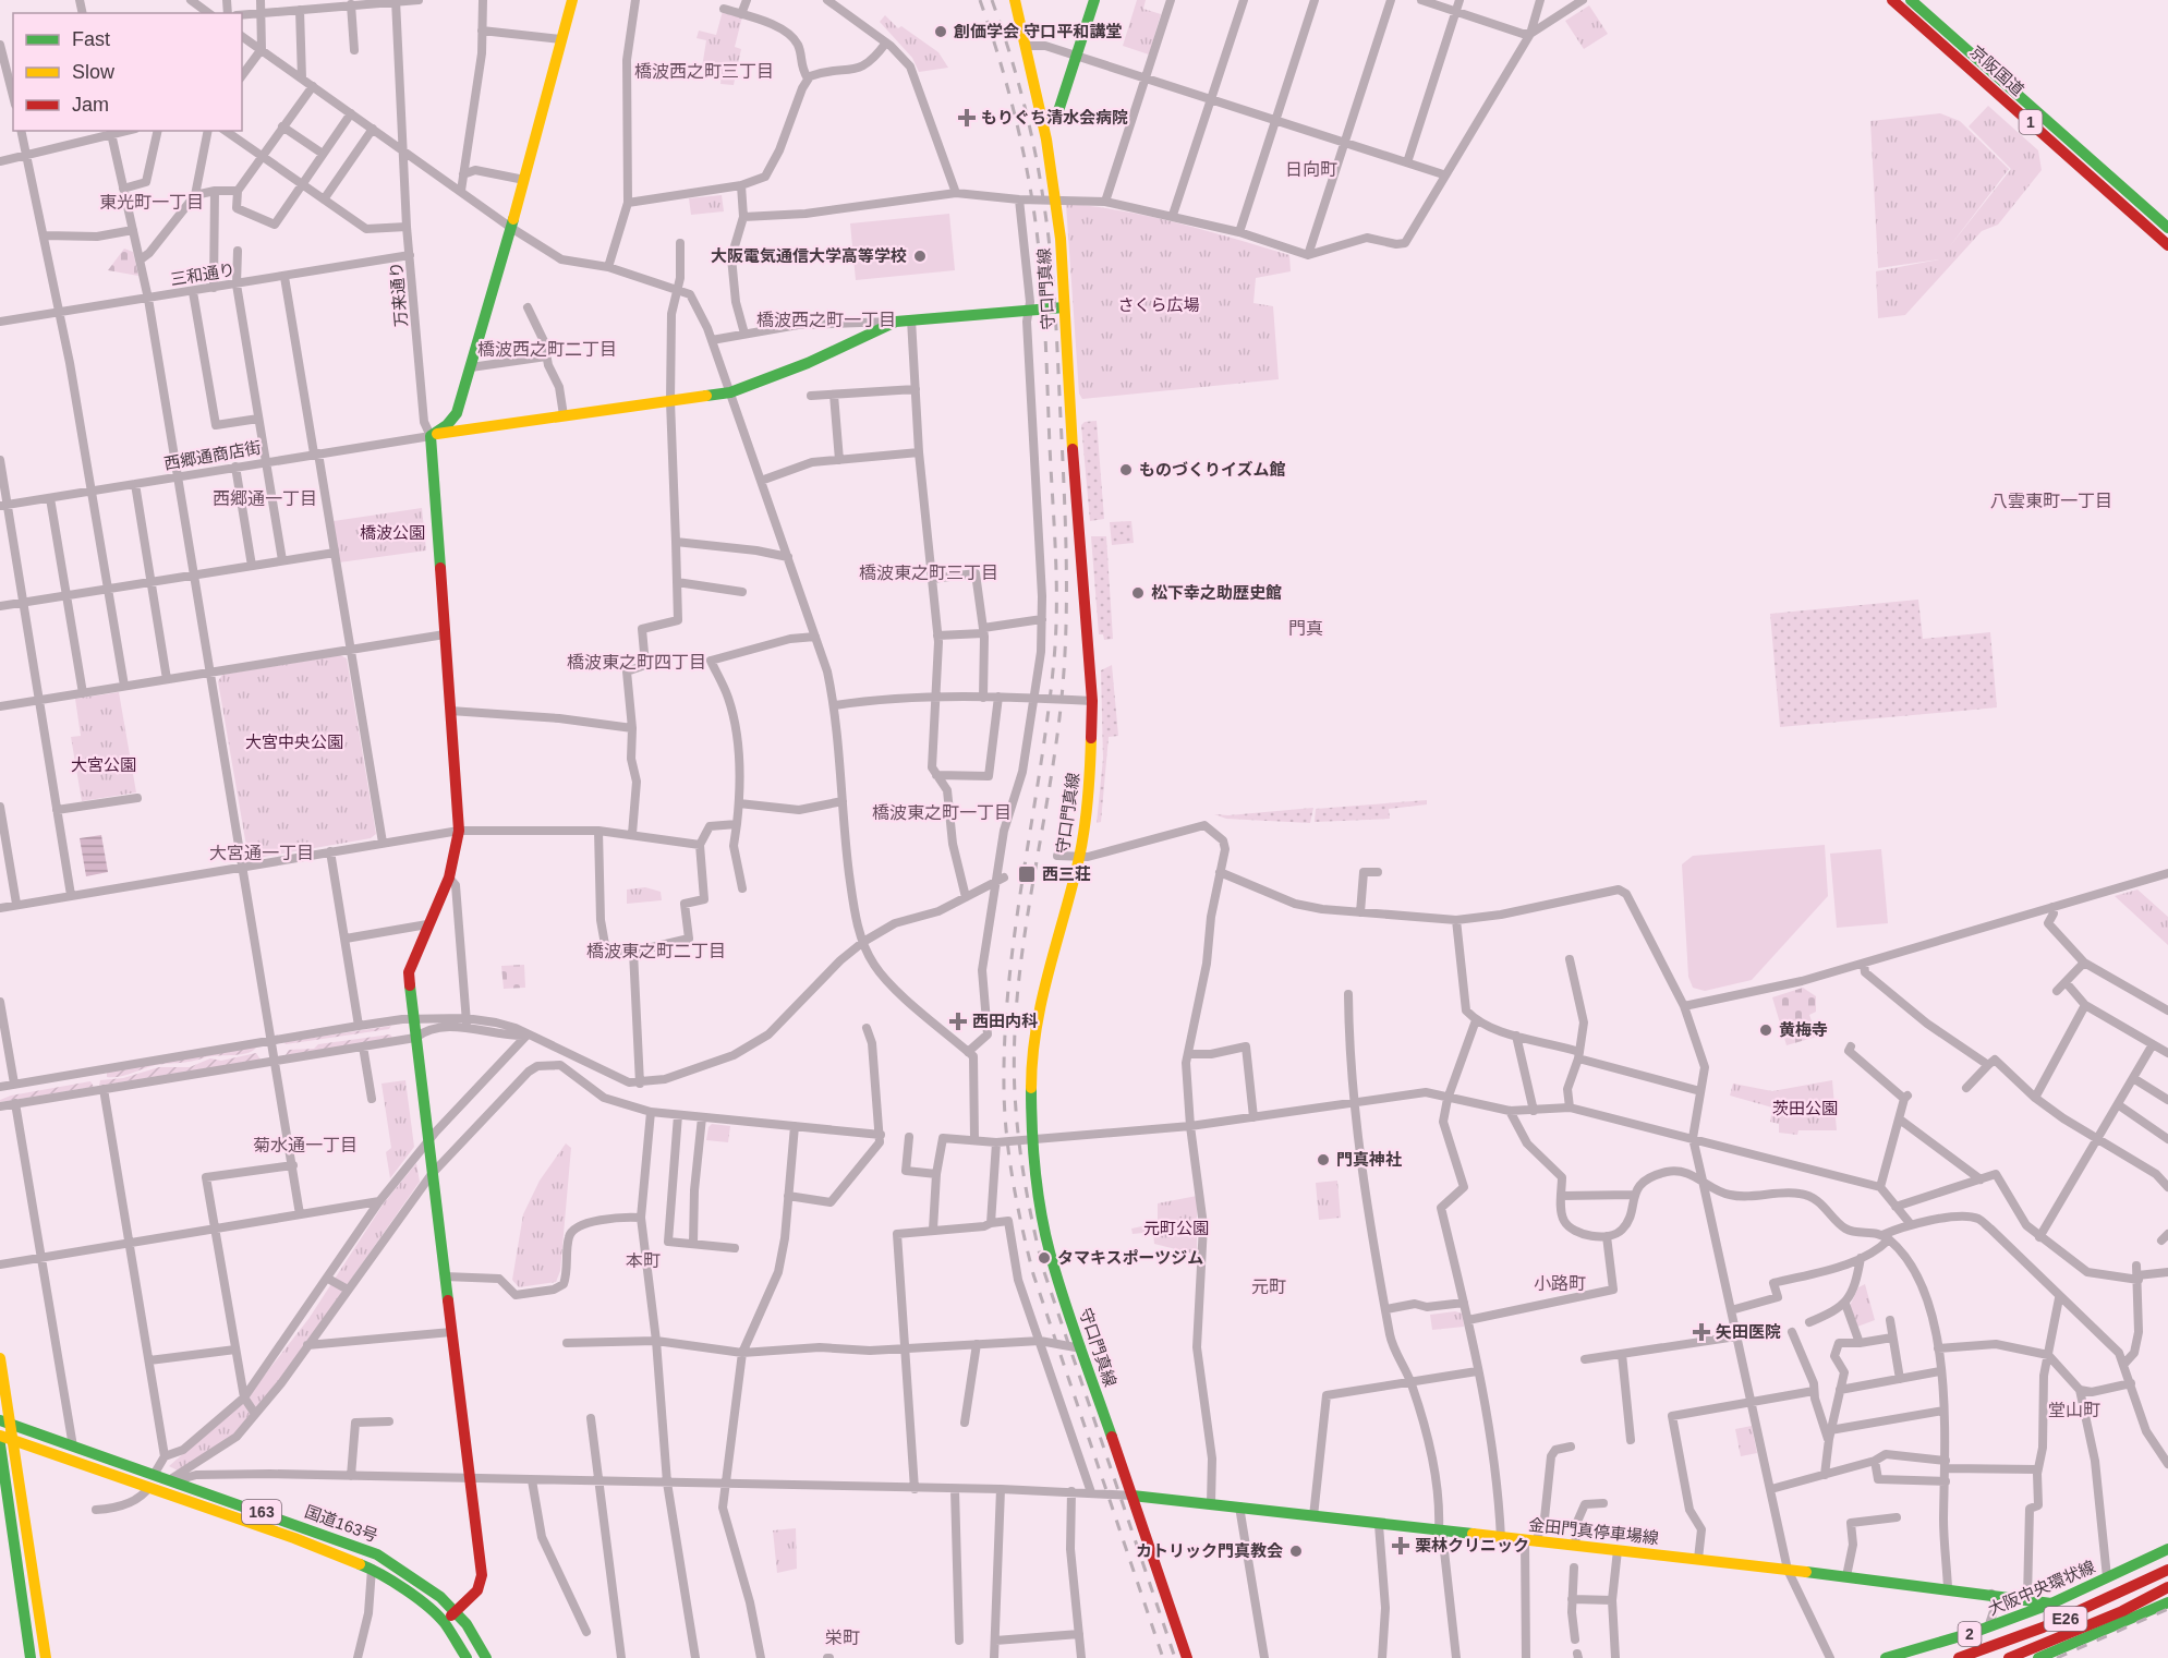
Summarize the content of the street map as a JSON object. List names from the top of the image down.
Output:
{
  "streets": {
    "main road": [
      "京阪国道",
      "1",
      "守口門真線",
      "163",
      "国道163号",
      "金田門真停車場線",
      "大阪中央環状線",
      "E26",
      "2"
    ],
    "street": ["三和通り", "万来通り", "西郷通商店街"]
  },
  "crossings": [
    ["三和通り", "万来通り"],
    ["守口門真線", "金田門真停車場線"],
    ["万来通り", "西郷通商店街"],
    ["金田門真停車場線", "大阪中央環状線"]
  ],
  "districts": [
    "橋波西之町三丁目",
    "日向町",
    "東光町一丁目",
    "橋波西之町一丁目",
    "橋波西之町二丁目",
    "西郷通一丁目",
    "八雲東町一丁目",
    "橋波東之町三丁目",
    "門真",
    "橋波東之町四丁目",
    "橋波東之町一丁目",
    "大宮通一丁目",
    "橋波東之町二丁目",
    "菊水通一丁目",
    "本町",
    "小路町",
    "元町",
    "堂山町",
    "栄町"
  ],
  "parks": [
    "さくら広場",
    "橋波公園",
    "大宮中央公園",
    "大宮公園",
    "茨田公園",
    "元町公園"
  ],
  "places": {
    "other": [
      "創価学会 守口平和講堂",
      "大阪電気通信大学高等学校",
      "ものづくりイズム館",
      "松下幸之助歴史館",
      "黄梅寺",
      "門真神社",
      "タマキスポーツジム",
      "カトリック門真教会"
    ],
    "health": [
      "もりぐち清水会病院",
      "西田内科",
      "矢田医院",
      "栗林クリニック"
    ],
    "transit": ["西三荘"]
  },
  "legend": ["Fast", "Slow", "Jam"]
}
